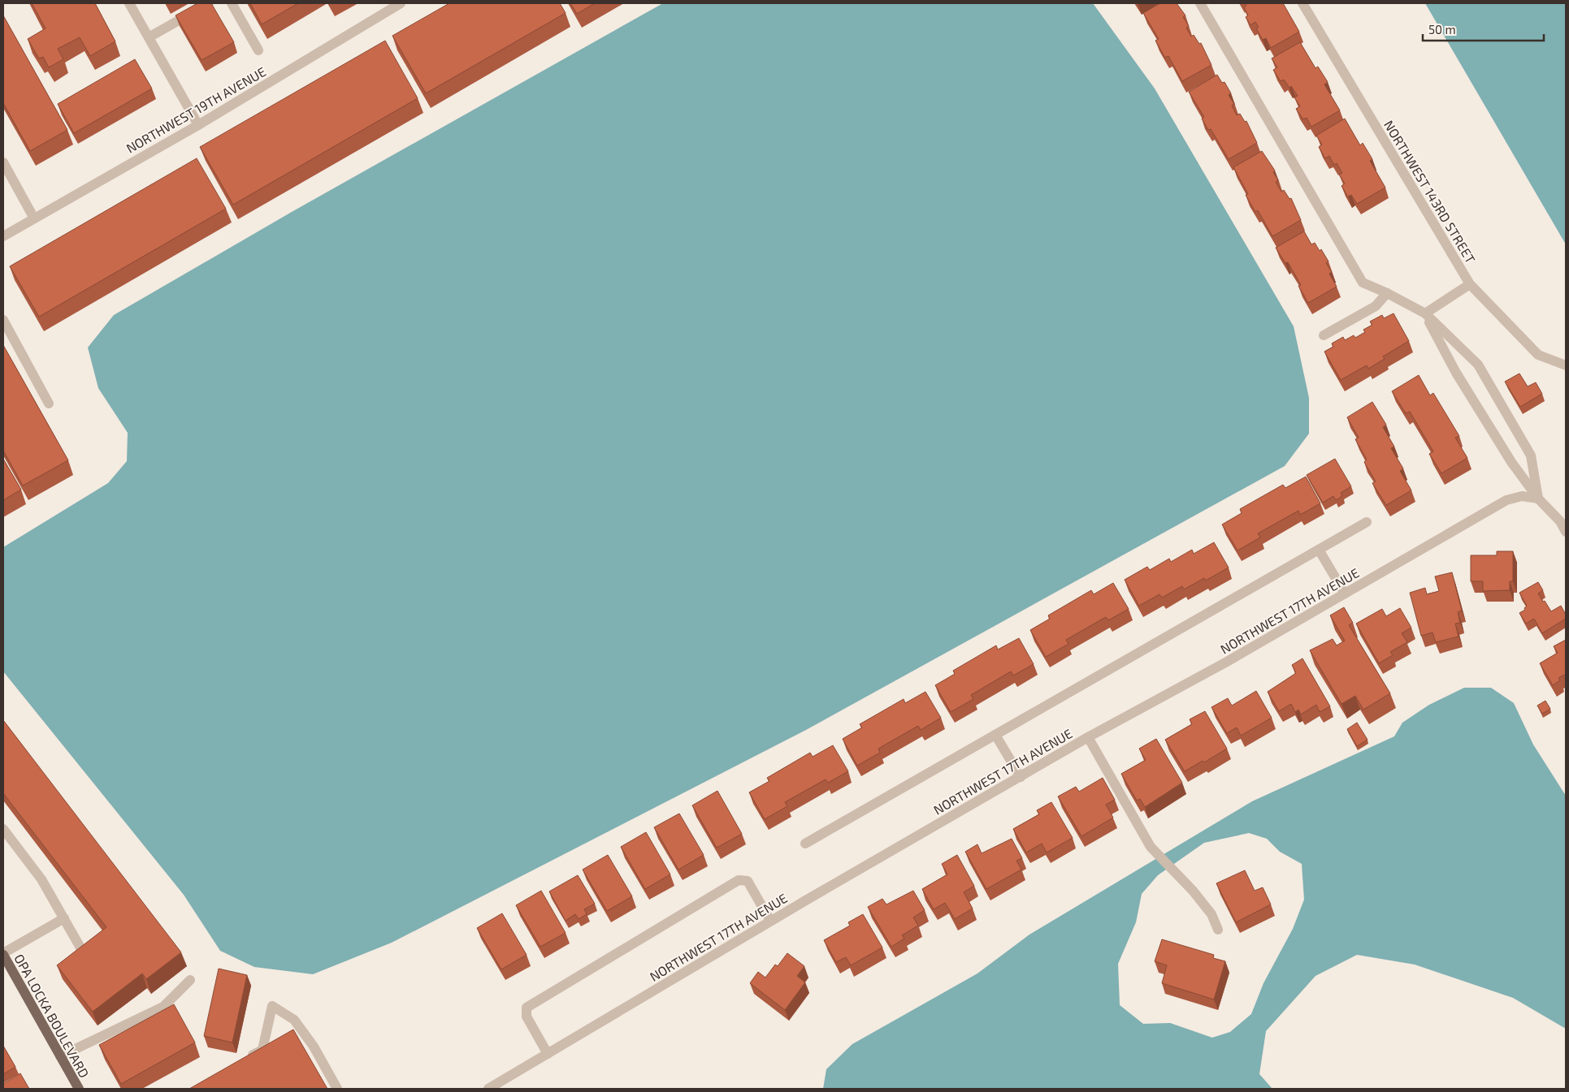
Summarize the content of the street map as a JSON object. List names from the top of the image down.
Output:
{
  "streets": {
    "main road": ["OPA LOCKA BOULEVARD"],
    "street": ["NORTHWEST 19TH AVENUE", "NORTHWEST 143RD STREET", "NORTHWEST 17TH AVENUE"]
  },
  "scale_bar": "50 m"
}
